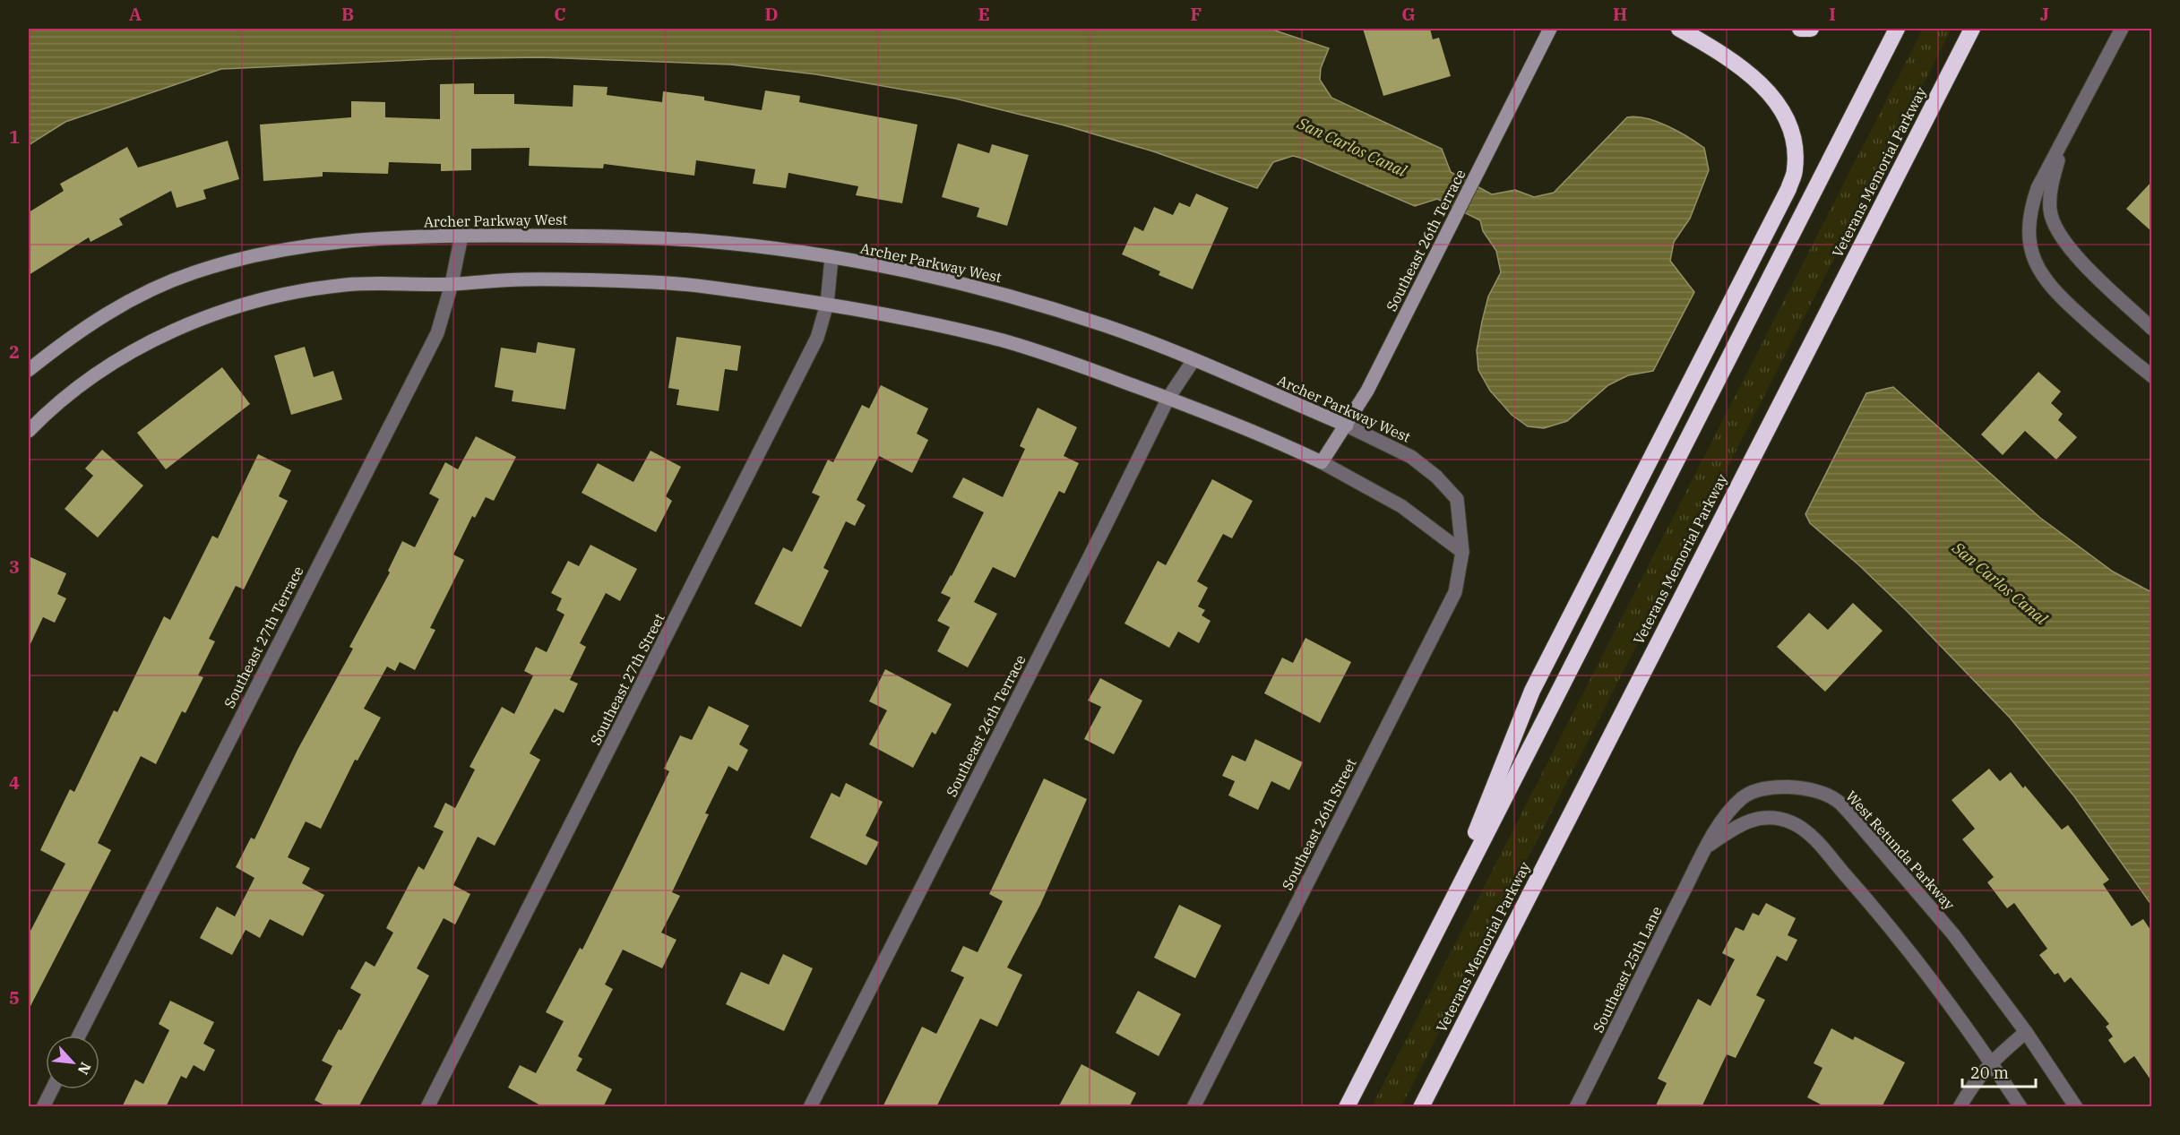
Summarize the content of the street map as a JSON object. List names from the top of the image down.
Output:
{
  "streets": {
    "highway": ["Veterans Memorial Parkway"],
    "street": [
      "Archer Parkway West",
      "Southeast 26th Terrace",
      "Southeast 27th Terrace",
      "Southeast 27th Street",
      "Southeast 26th Street",
      "West Retunda Parkway",
      "Southeast 25th Lane"
    ]
  },
  "crossings": [
    ["Archer Parkway West", "Southeast 26th Terrace"],
    ["Archer Parkway West", "Southeast 27th Terrace"],
    ["Archer Parkway West", "Southeast 27th Street"],
    ["Archer Parkway West", "Southeast 26th Street"],
    ["West Retunda Parkway", "Southeast 25th Lane"]
  ],
  "water": ["San Carlos Canal"],
  "scale_bar": "20 m",
  "north": "bottom right",
  "grid": {
    "columns": [
      "A",
      "B",
      "C",
      "D",
      "E",
      "F",
      "G",
      "H",
      "I",
      "J"
    ],
    "rows": [
      "1",
      "2",
      "3",
      "4",
      "5"
    ]
  }
}
